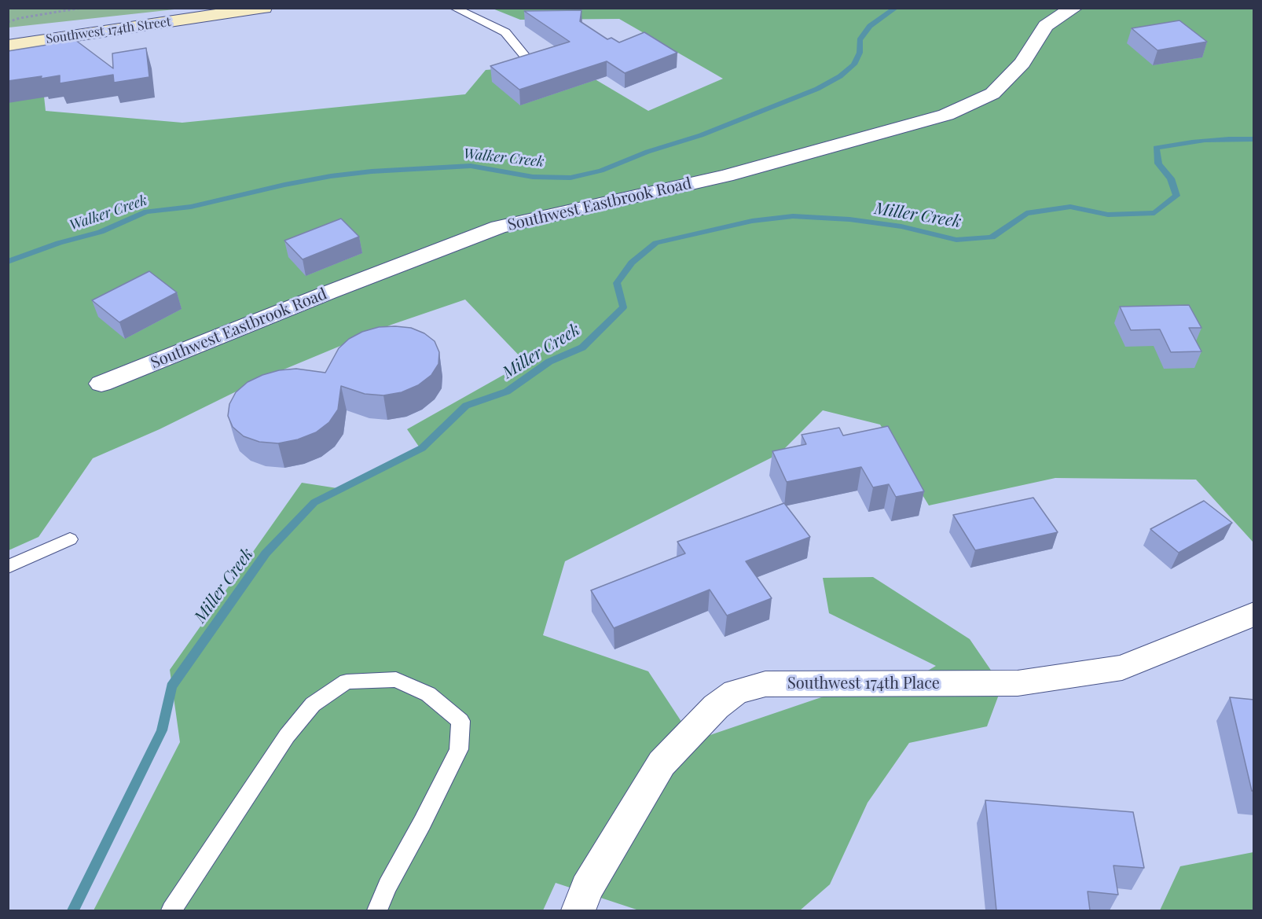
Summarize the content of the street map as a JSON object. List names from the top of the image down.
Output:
{
  "streets": {
    "street": ["Southwest 174th Street", "Southwest Eastbrook Road", "Southwest 174th Place"]
  },
  "water": ["Walker Creek", "Miller Creek"]
}
